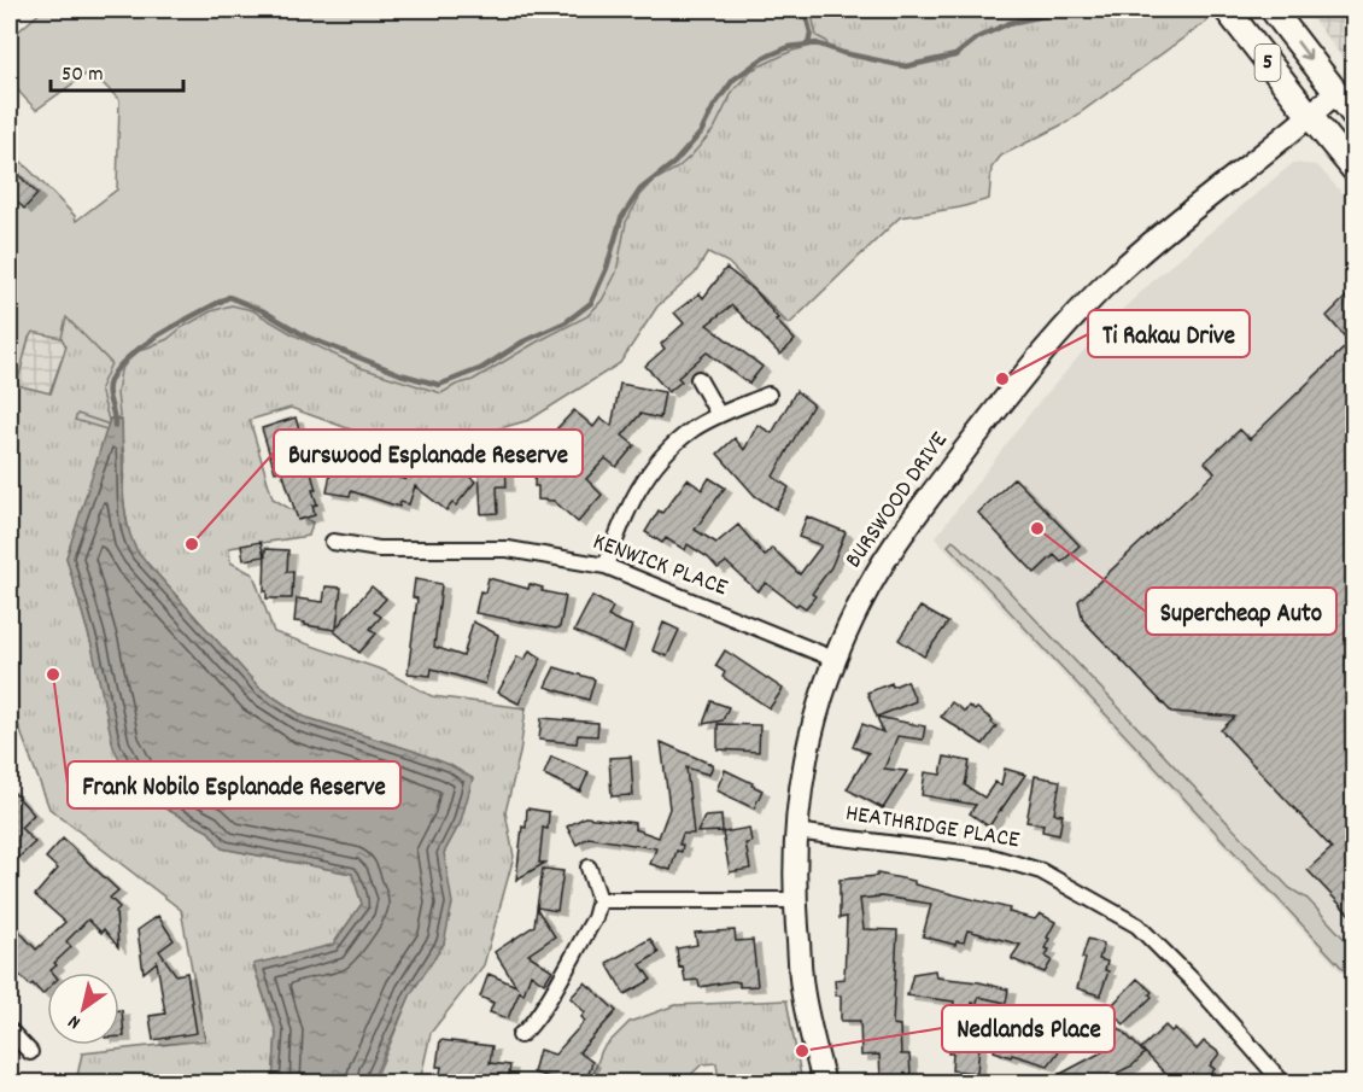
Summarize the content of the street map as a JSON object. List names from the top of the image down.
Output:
{
  "streets": {
    "main road": ["5"],
    "street": ["BURSWOOD DRIVE", "KENWICK PLACE", "HEATHRIDGE PLACE"]
  },
  "crossings": [
    ["5", "BURSWOOD DRIVE"],
    ["BURSWOOD DRIVE", "KENWICK PLACE"],
    ["BURSWOOD DRIVE", "HEATHRIDGE PLACE"]
  ],
  "places": [
    "Ti Rakau Drive",
    "Supercheap Auto",
    "Burswood Esplanade Reserve",
    "Frank Nobilo Esplanade Reserve",
    "Nedlands Place"
  ],
  "scale_bar": "50 m",
  "north": "bottom left"
}
